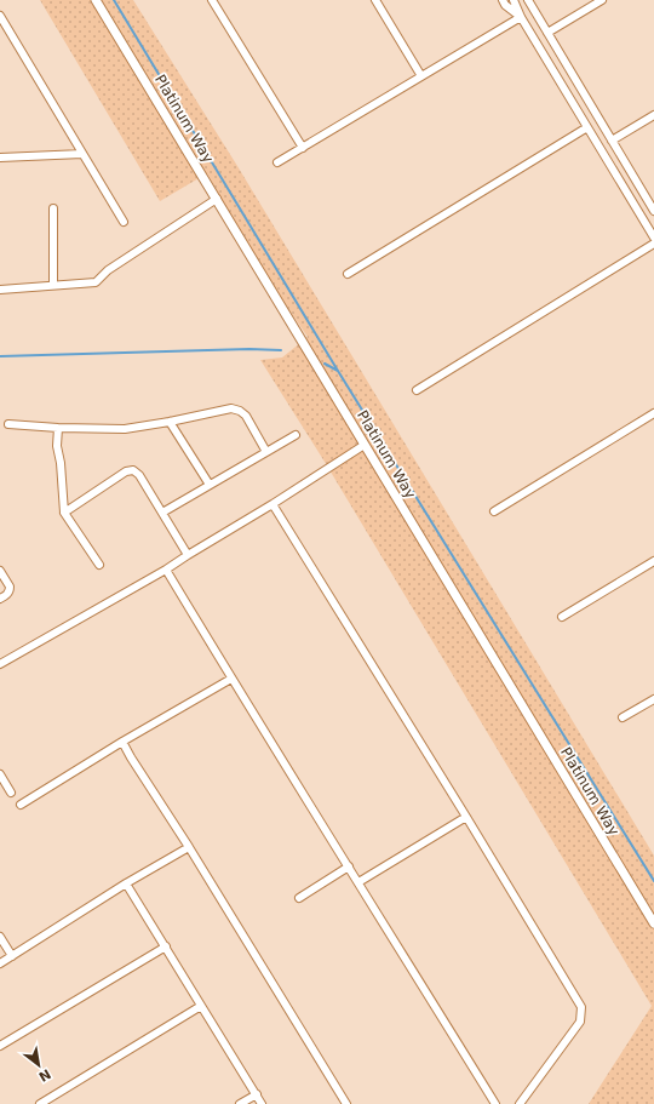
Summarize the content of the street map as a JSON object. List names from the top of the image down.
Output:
{
  "streets": {
    "street": ["Platinum Way"]
  },
  "north": "bottom right"
}
